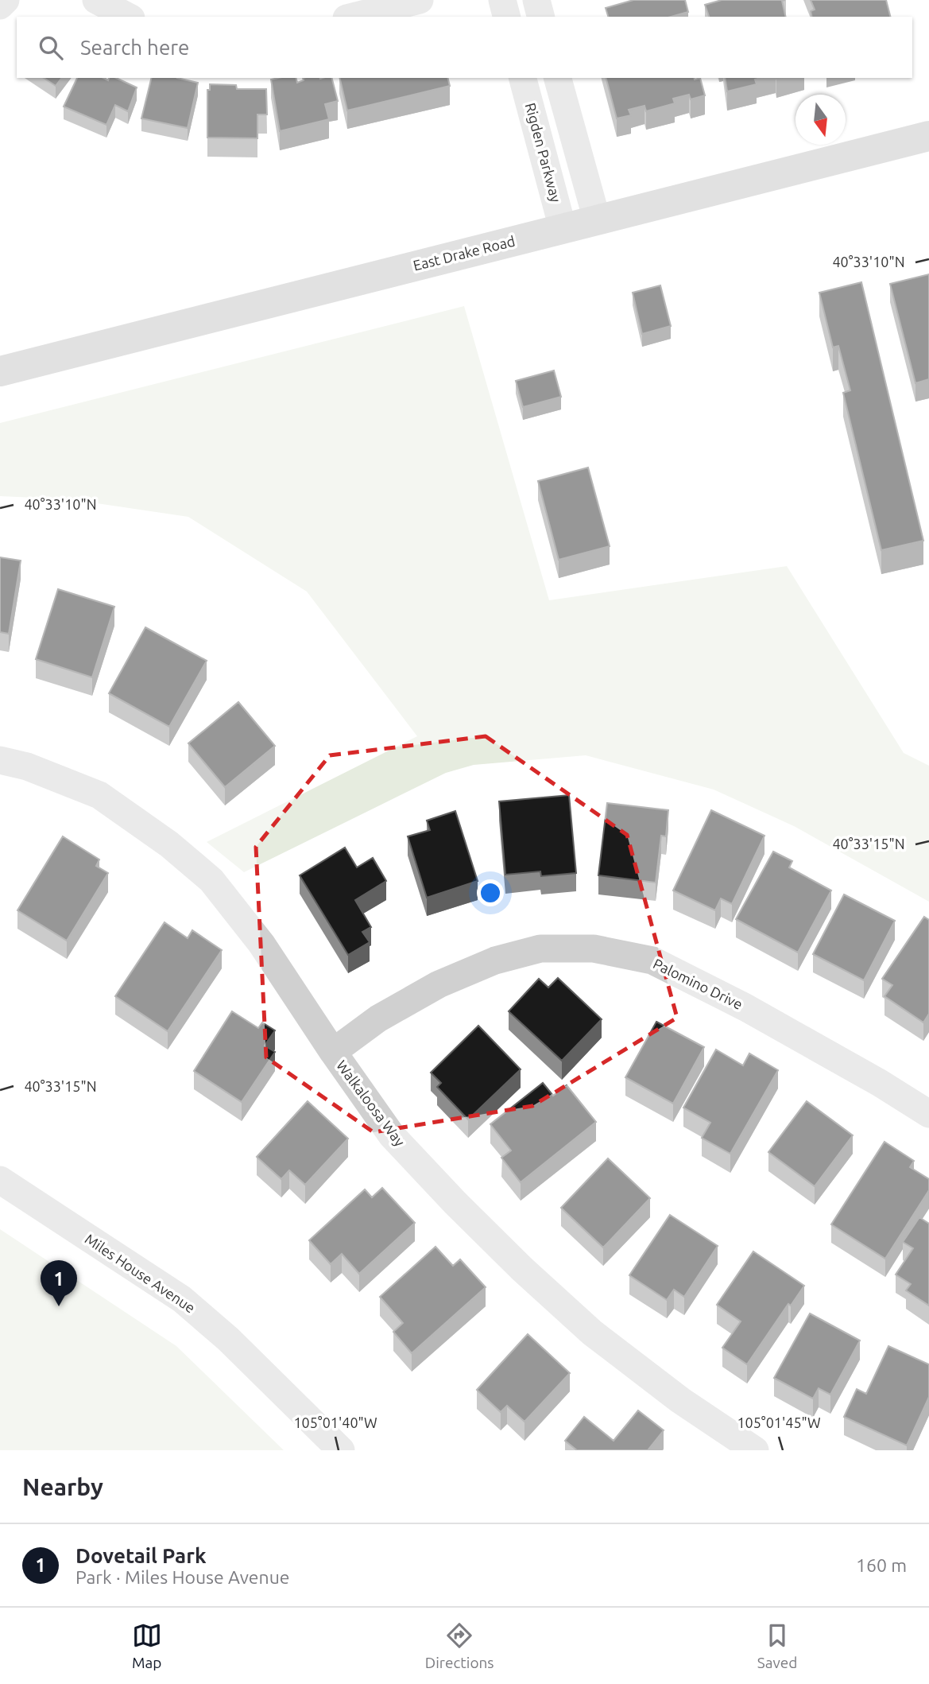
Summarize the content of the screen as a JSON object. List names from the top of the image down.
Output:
{
  "streets": {
    "main road": ["East Drake Road"],
    "street": [
      "Rigden Parkway",
      "Palomino Drive",
      "Walkaloosa Way",
      "Miles House Avenue"
    ]
  },
  "crossings": [
    ["Rigden Parkway", "East Drake Road"],
    ["Palomino Drive", "Walkaloosa Way"]
  ],
  "north": "bottom",
  "page": {
    "search": "Search here",
    "pins": "1",
    "heading": "Nearby",
    "list": [
      {
        "mark": "1",
        "name": "Dovetail Park",
        "note": "Park · Miles House Avenue",
        "value": "160 m"
      }
    ],
    "nav": ["Map", "Directions", "Saved"]
  },
  "coordinates": [
    "40°33'10\"N",
    "40°33'15\"N",
    "105°01'40\"W",
    "105°01'45\"W"
  ]
}
